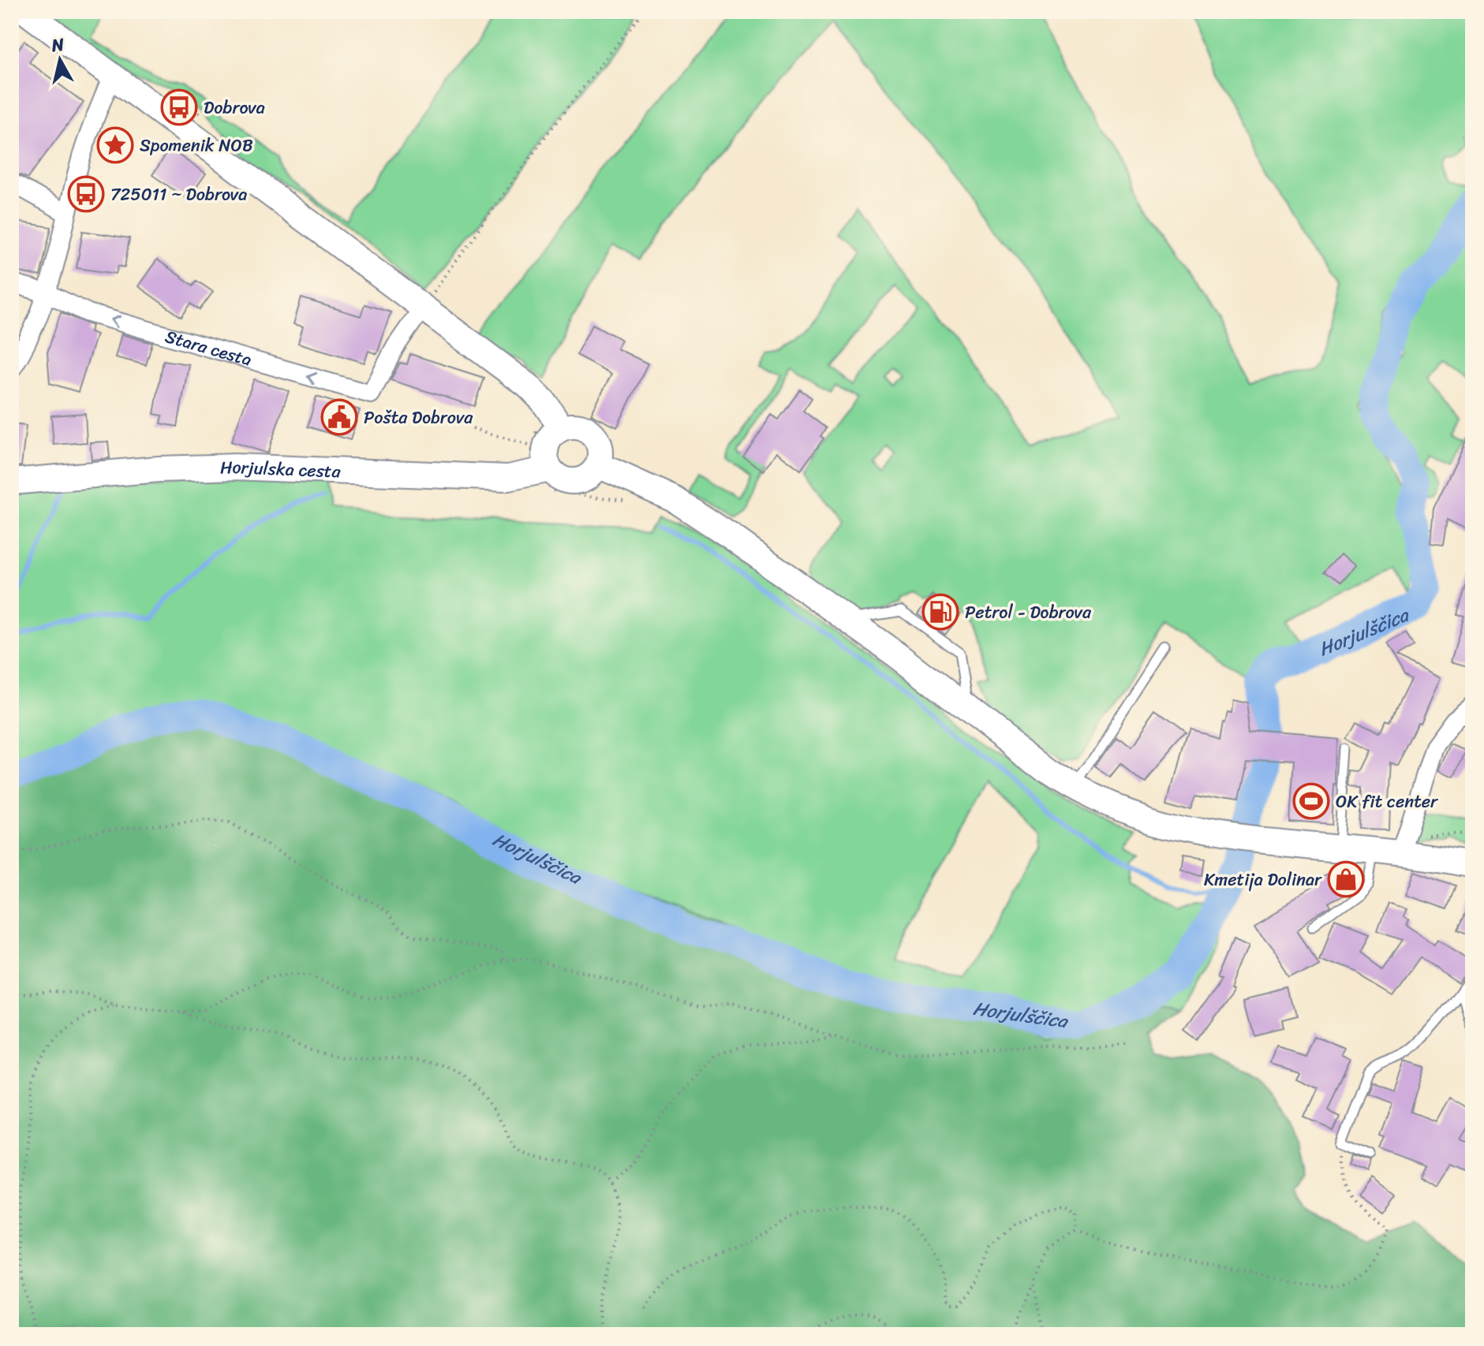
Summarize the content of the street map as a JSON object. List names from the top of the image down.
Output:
{
  "streets": {
    "street": ["Stara cesta", "Horjulska cesta"]
  },
  "one_way": ["Stara cesta"],
  "water": ["Horjulščica"],
  "places": {
    "bus stop": ["Dobrova", "725011 ~ Dobrova"],
    "place": ["Spomenik NOB"],
    "public building": ["Pošta Dobrova"],
    "fuel station": ["Petrol - Dobrova"],
    "sports": ["OK fit center"],
    "shop": ["Kmetija Dolinar"]
  },
  "north": "top"
}
